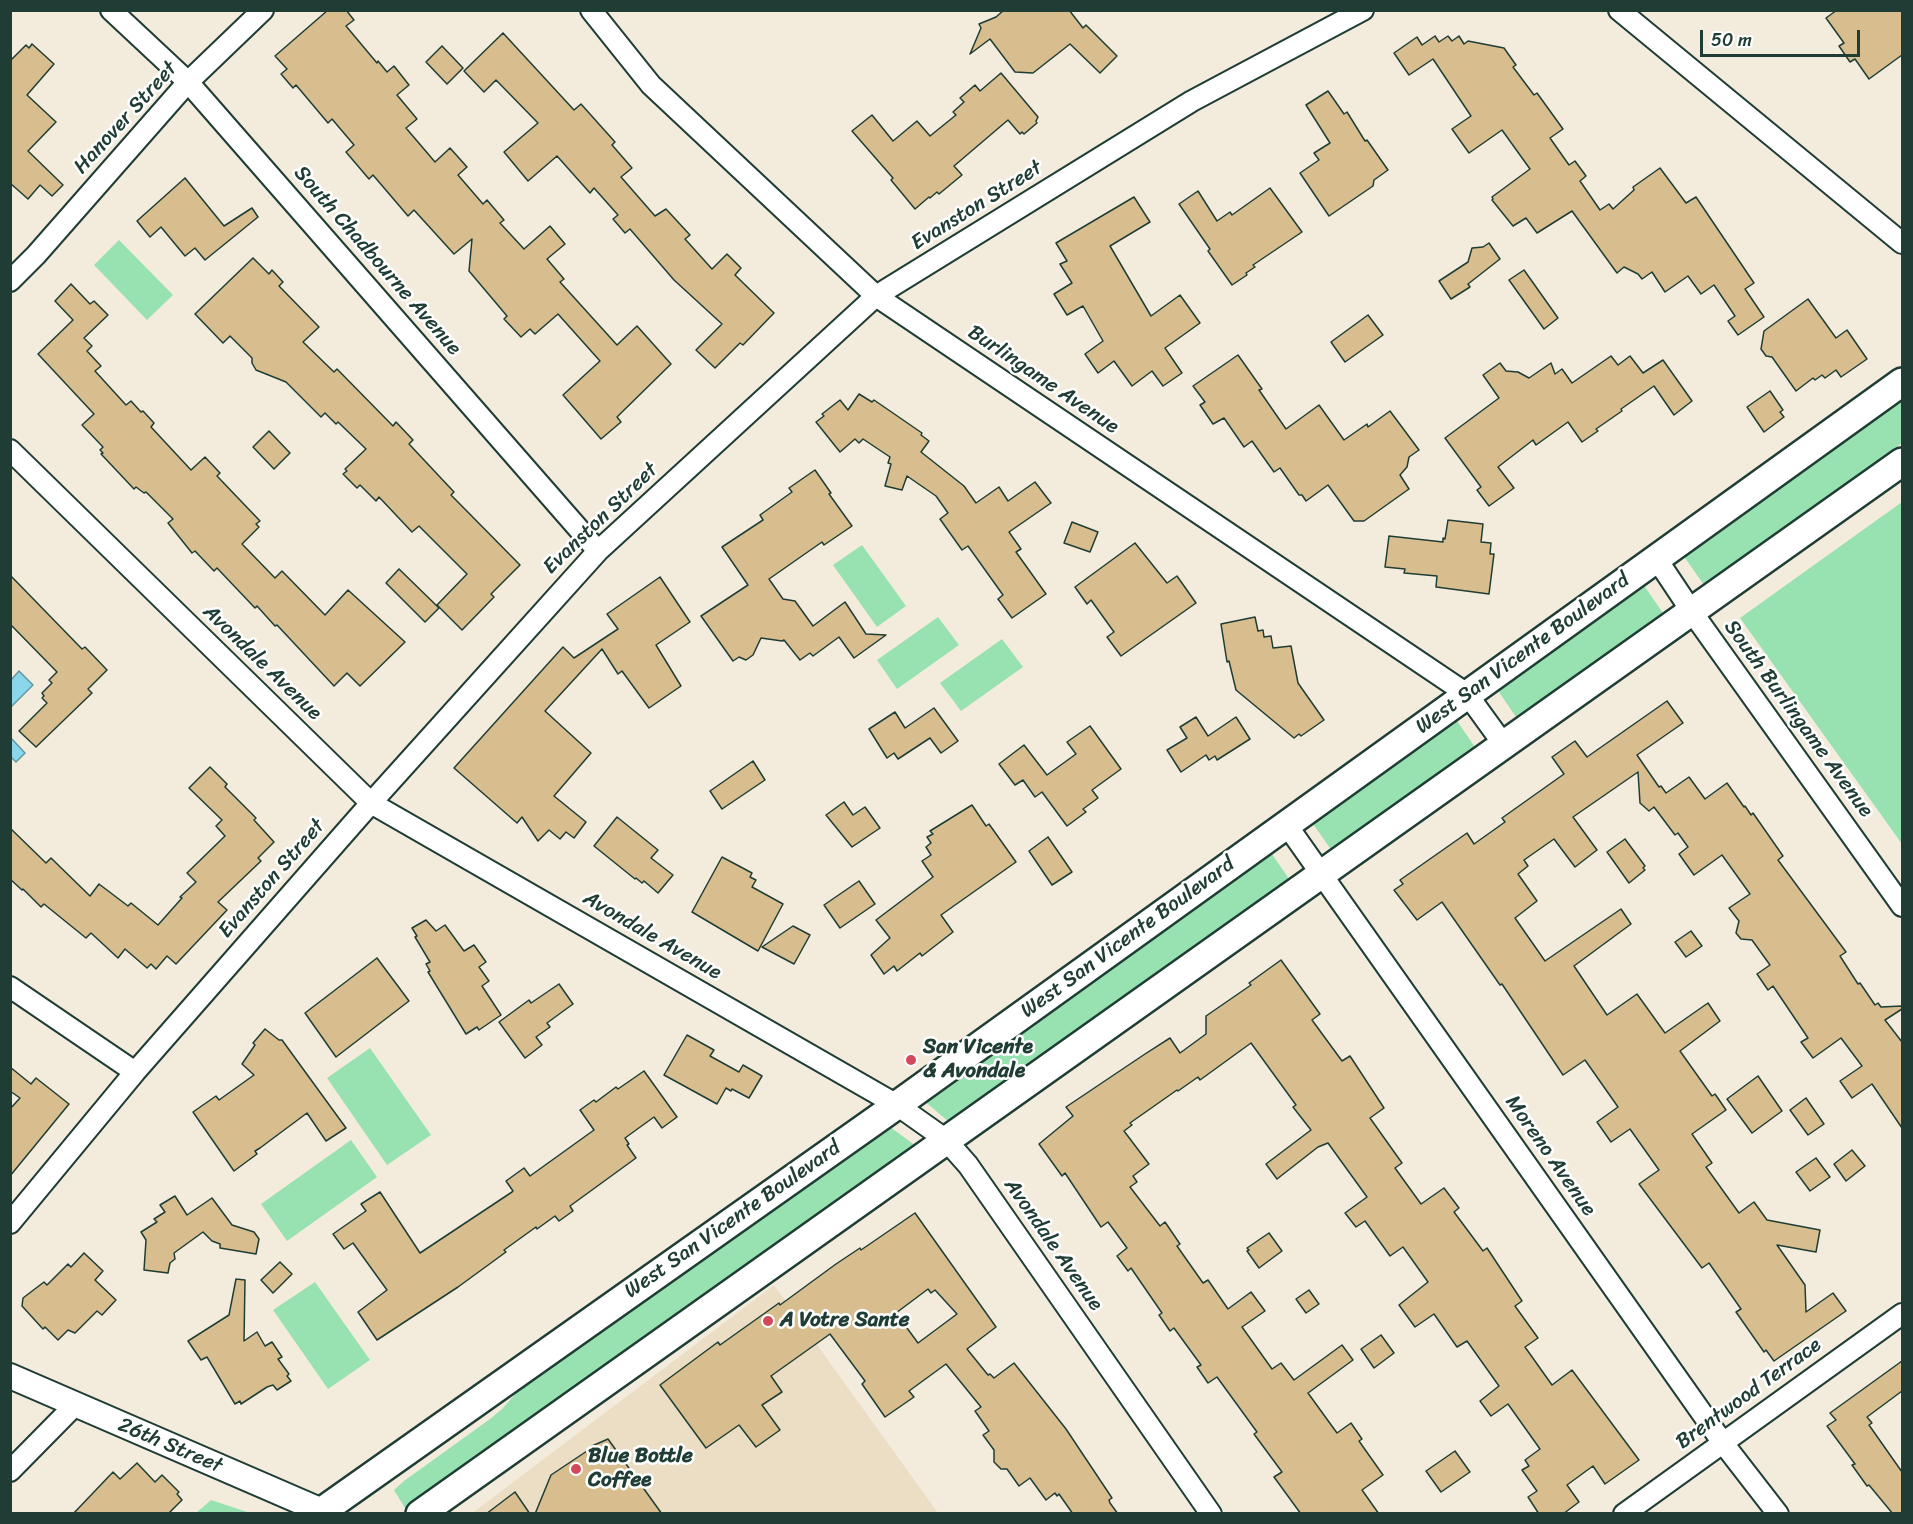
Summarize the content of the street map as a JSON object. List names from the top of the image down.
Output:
{
  "streets": {
    "main road": ["West San Vicente Boulevard"],
    "street": [
      "Hanover Street",
      "Evanston Street",
      "South Chadbourne Avenue",
      "Burlingame Avenue",
      "Avondale Avenue",
      "South Burlingame Avenue",
      "Moreno Avenue",
      "Brentwood Terrace",
      "26th Street"
    ]
  },
  "crossings": [
    ["Hanover Street", "South Chadbourne Avenue"],
    ["Evanston Street", "South Chadbourne Avenue"],
    ["Evanston Street", "Burlingame Avenue"],
    ["Evanston Street", "Avondale Avenue"],
    ["Burlingame Avenue", "West San Vicente Boulevard"],
    ["West San Vicente Boulevard", "Avondale Avenue"],
    ["West San Vicente Boulevard", "South Burlingame Avenue"],
    ["West San Vicente Boulevard", "Moreno Avenue"],
    ["West San Vicente Boulevard", "26th Street"],
    ["Moreno Avenue", "Brentwood Terrace"]
  ],
  "places": ["San Vicente & Avondale", "A Votre Sante", "Blue Bottle Coffee"],
  "scale_bar": "50 m"
}
